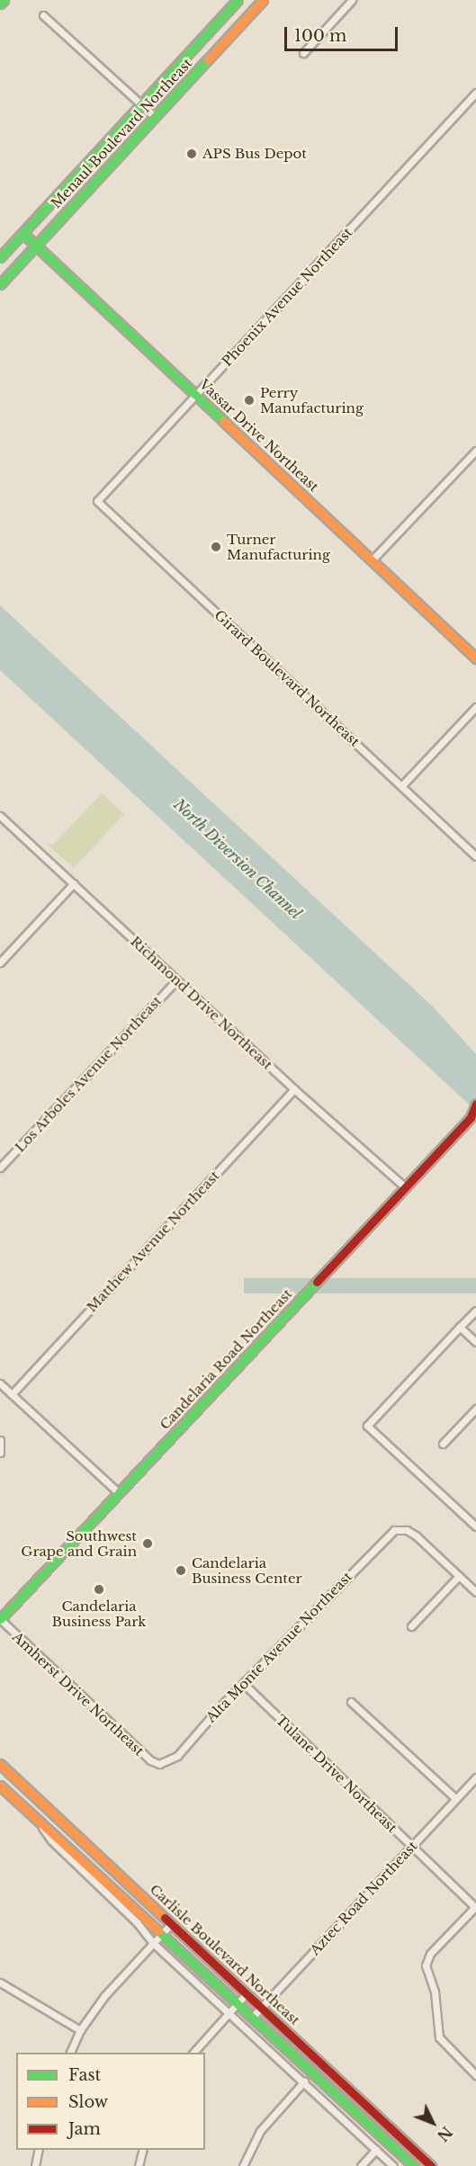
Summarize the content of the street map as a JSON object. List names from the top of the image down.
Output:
{
  "streets": {
    "main road": [
      "Menaul Boulevard Northeast",
      "Vassar Drive Northeast",
      "Candelaria Road Northeast",
      "Carlisle Boulevard Northeast"
    ],
    "street": [
      "Phoenix Avenue Northeast",
      "Girard Boulevard Northeast",
      "Richmond Drive Northeast",
      "Los Arboles Avenue Northeast",
      "Matthew Avenue Northeast",
      "Alta Monte Avenue Northeast",
      "Amherst Drive Northeast",
      "Tulane Drive Northeast",
      "Aztec Road Northeast"
    ]
  },
  "crossings": [
    ["Menaul Boulevard Northeast", "Vassar Drive Northeast"],
    ["Phoenix Avenue Northeast", "Vassar Drive Northeast"],
    ["Phoenix Avenue Northeast", "Girard Boulevard Northeast"],
    ["Richmond Drive Northeast", "Los Arboles Avenue Northeast"],
    ["Richmond Drive Northeast", "Matthew Avenue Northeast"],
    ["Richmond Drive Northeast", "Candelaria Road Northeast"],
    ["Candelaria Road Northeast", "Amherst Drive Northeast"],
    ["Alta Monte Avenue Northeast", "Amherst Drive Northeast"],
    ["Alta Monte Avenue Northeast", "Tulane Drive Northeast"],
    ["Tulane Drive Northeast", "Aztec Road Northeast"],
    ["Aztec Road Northeast", "Carlisle Boulevard Northeast"]
  ],
  "water": ["North Diversion Channel"],
  "places": [
    "APS Bus Depot",
    "Perry Manufacturing",
    "Turner Manufacturing",
    "Southwest Grape and Grain",
    "Candelaria Business Center",
    "Candelaria Business Park"
  ],
  "legend": ["Fast", "Slow", "Jam"],
  "scale_bar": "100 m",
  "north": "bottom right"
}
